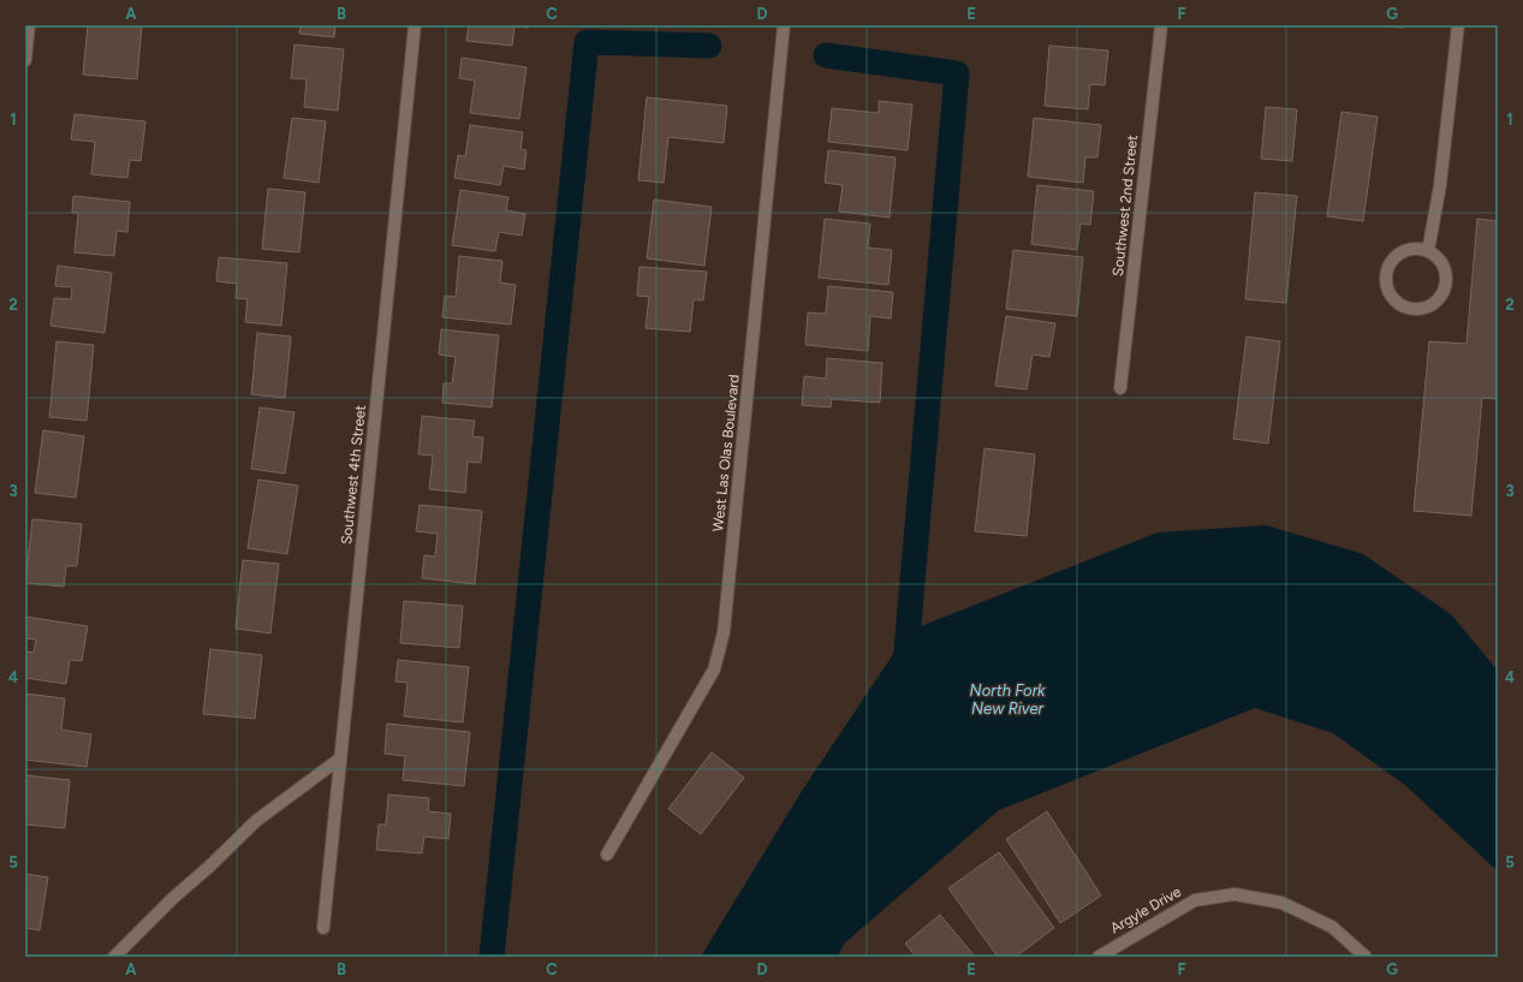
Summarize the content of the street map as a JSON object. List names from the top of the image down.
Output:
{
  "streets": {
    "street": [
      "Southwest 2nd Street",
      "West Las Olas Boulevard",
      "Southwest 4th Street",
      "Argyle Drive"
    ]
  },
  "water": ["North Fork New River"],
  "grid": {
    "columns": [
      "A",
      "B",
      "C",
      "D",
      "E",
      "F",
      "G"
    ],
    "rows": [
      "1",
      "2",
      "3",
      "4",
      "5"
    ]
  }
}
